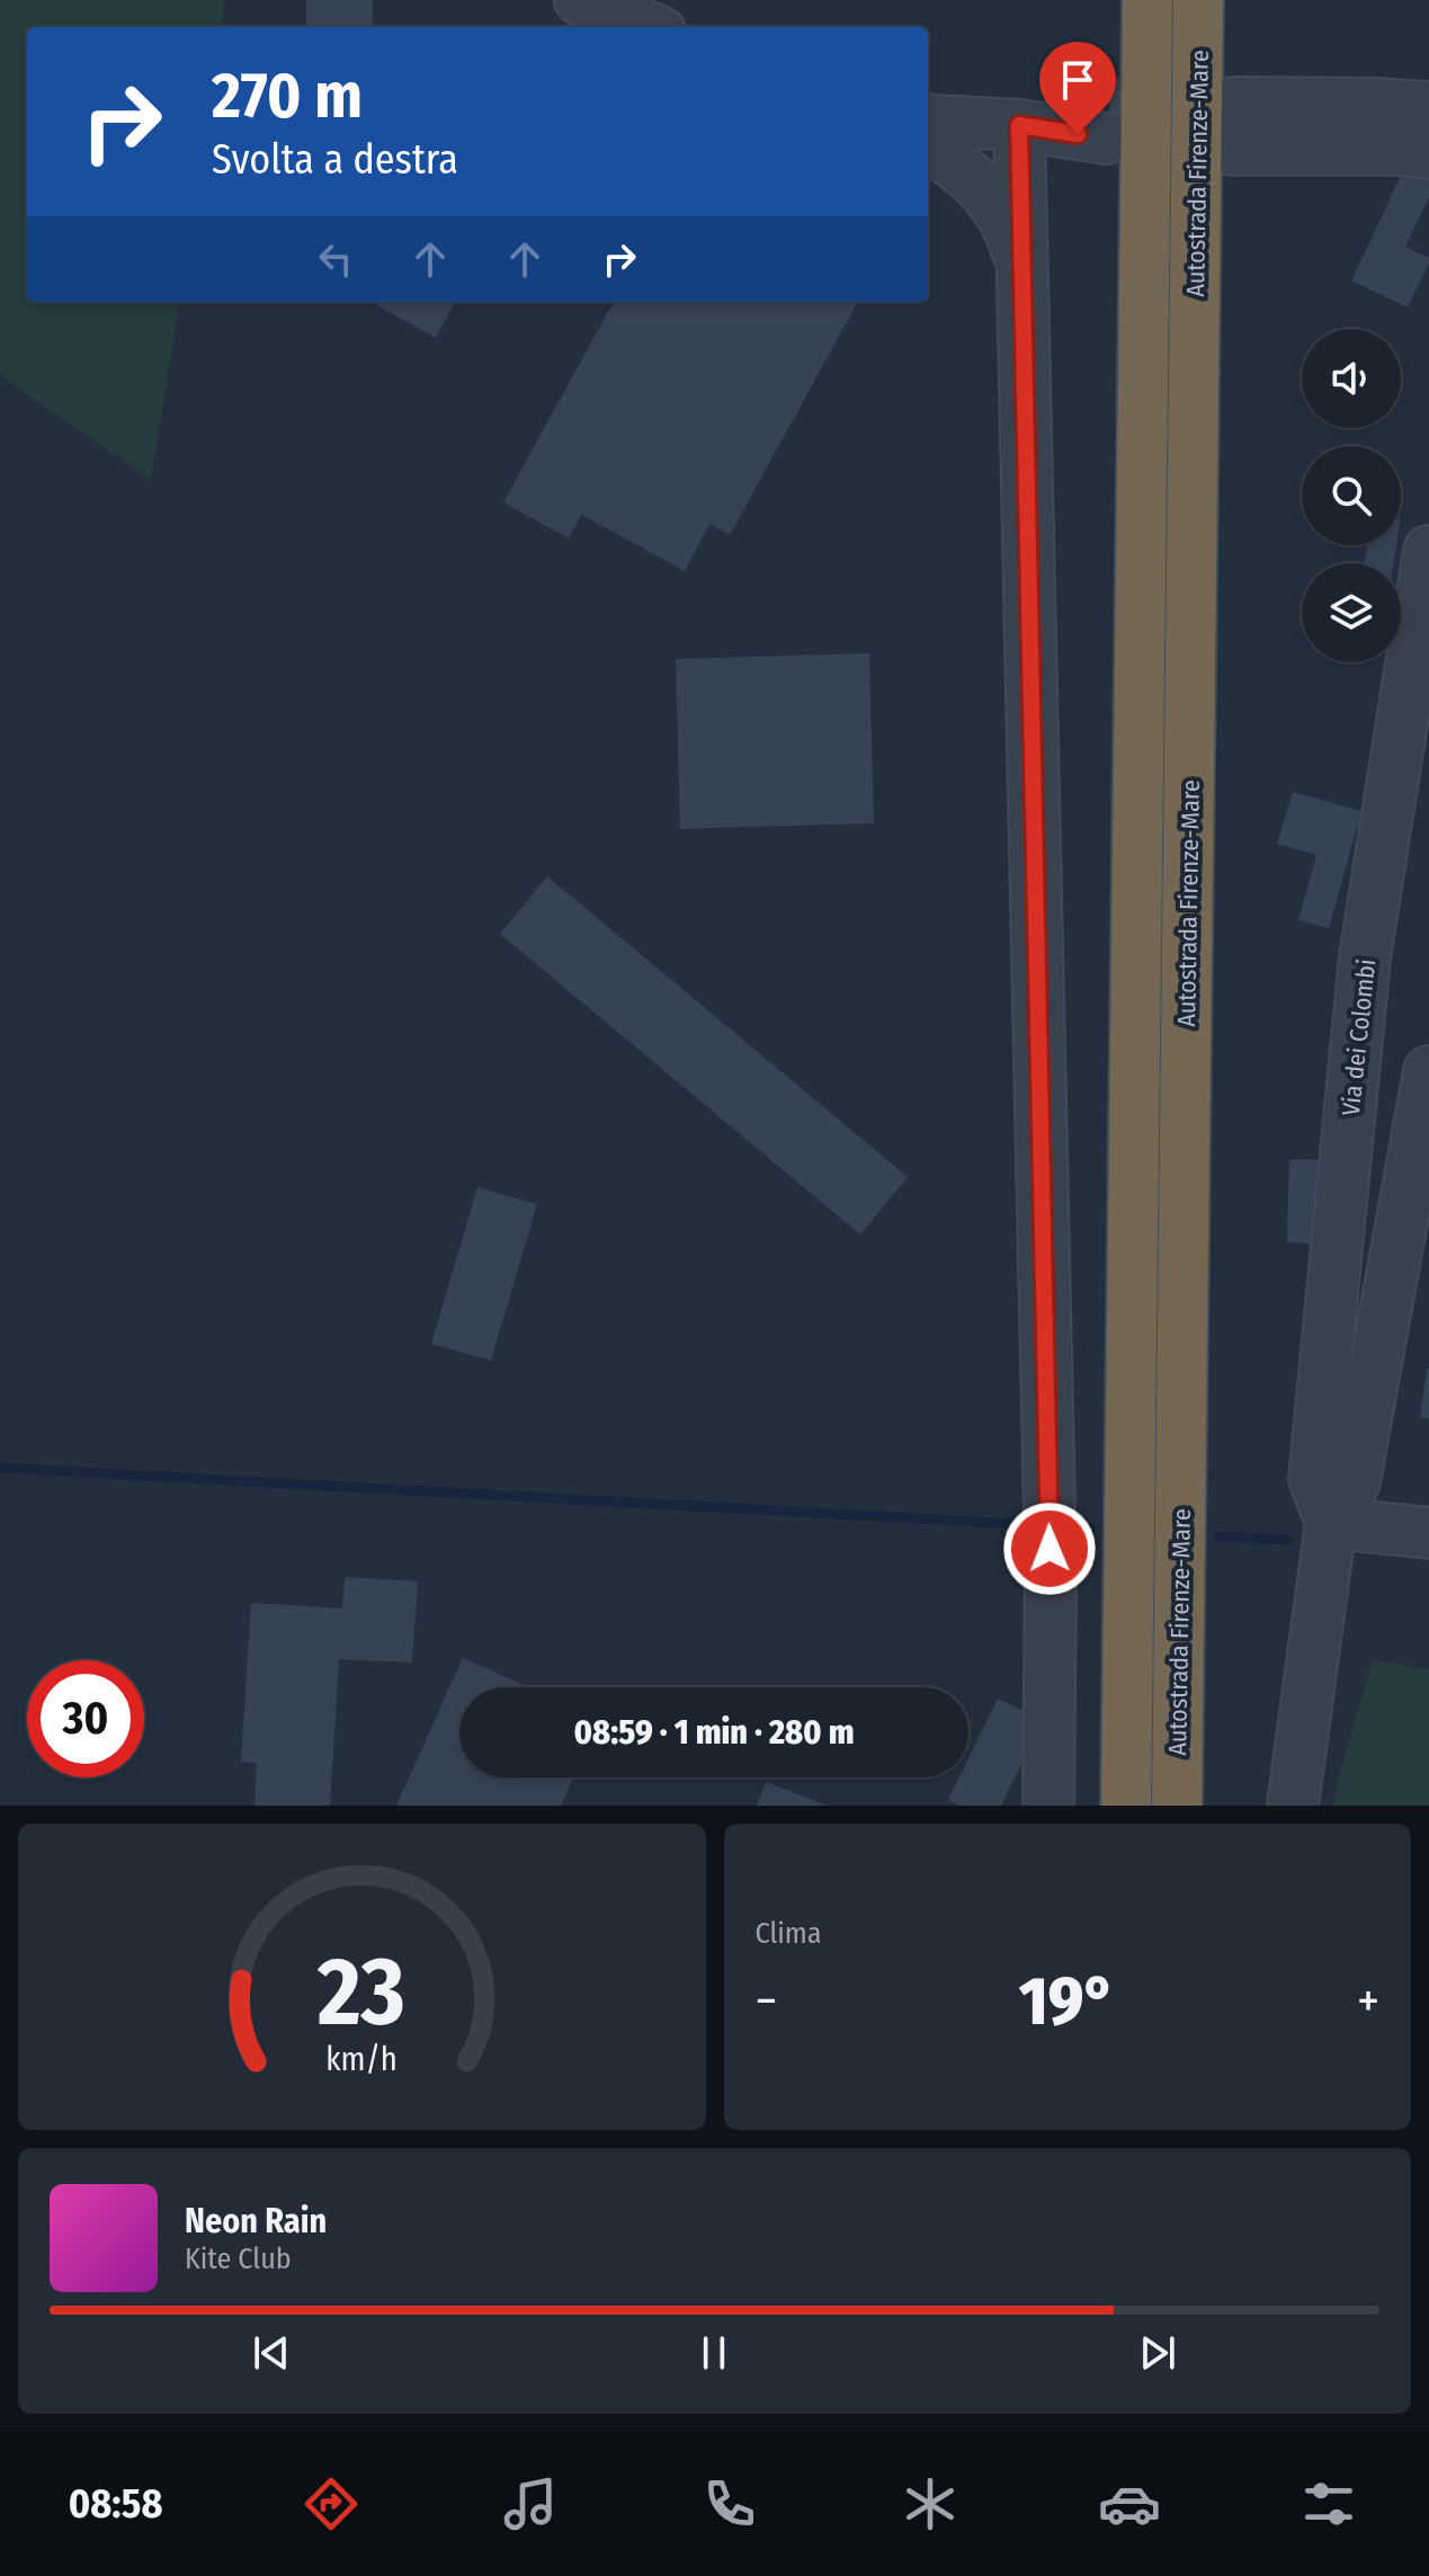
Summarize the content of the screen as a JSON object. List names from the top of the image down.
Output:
{
  "streets": {
    "highway": ["Autostrada Firenze-Mare"],
    "street": ["Via dei Colombi"]
  },
  "page": {
    "turn": ["270 m", "Svolta a destra"],
    "limit": "30",
    "trip": "08:59 · 1 min · 280 m",
    "tile": "Clima",
    "heat": ["−", "19°", "+"],
    "song": ["Neon Rain", "Kite Club"],
    "tabs": "08:58",
    "gauge": ["23", "km/h"]
  }
}
